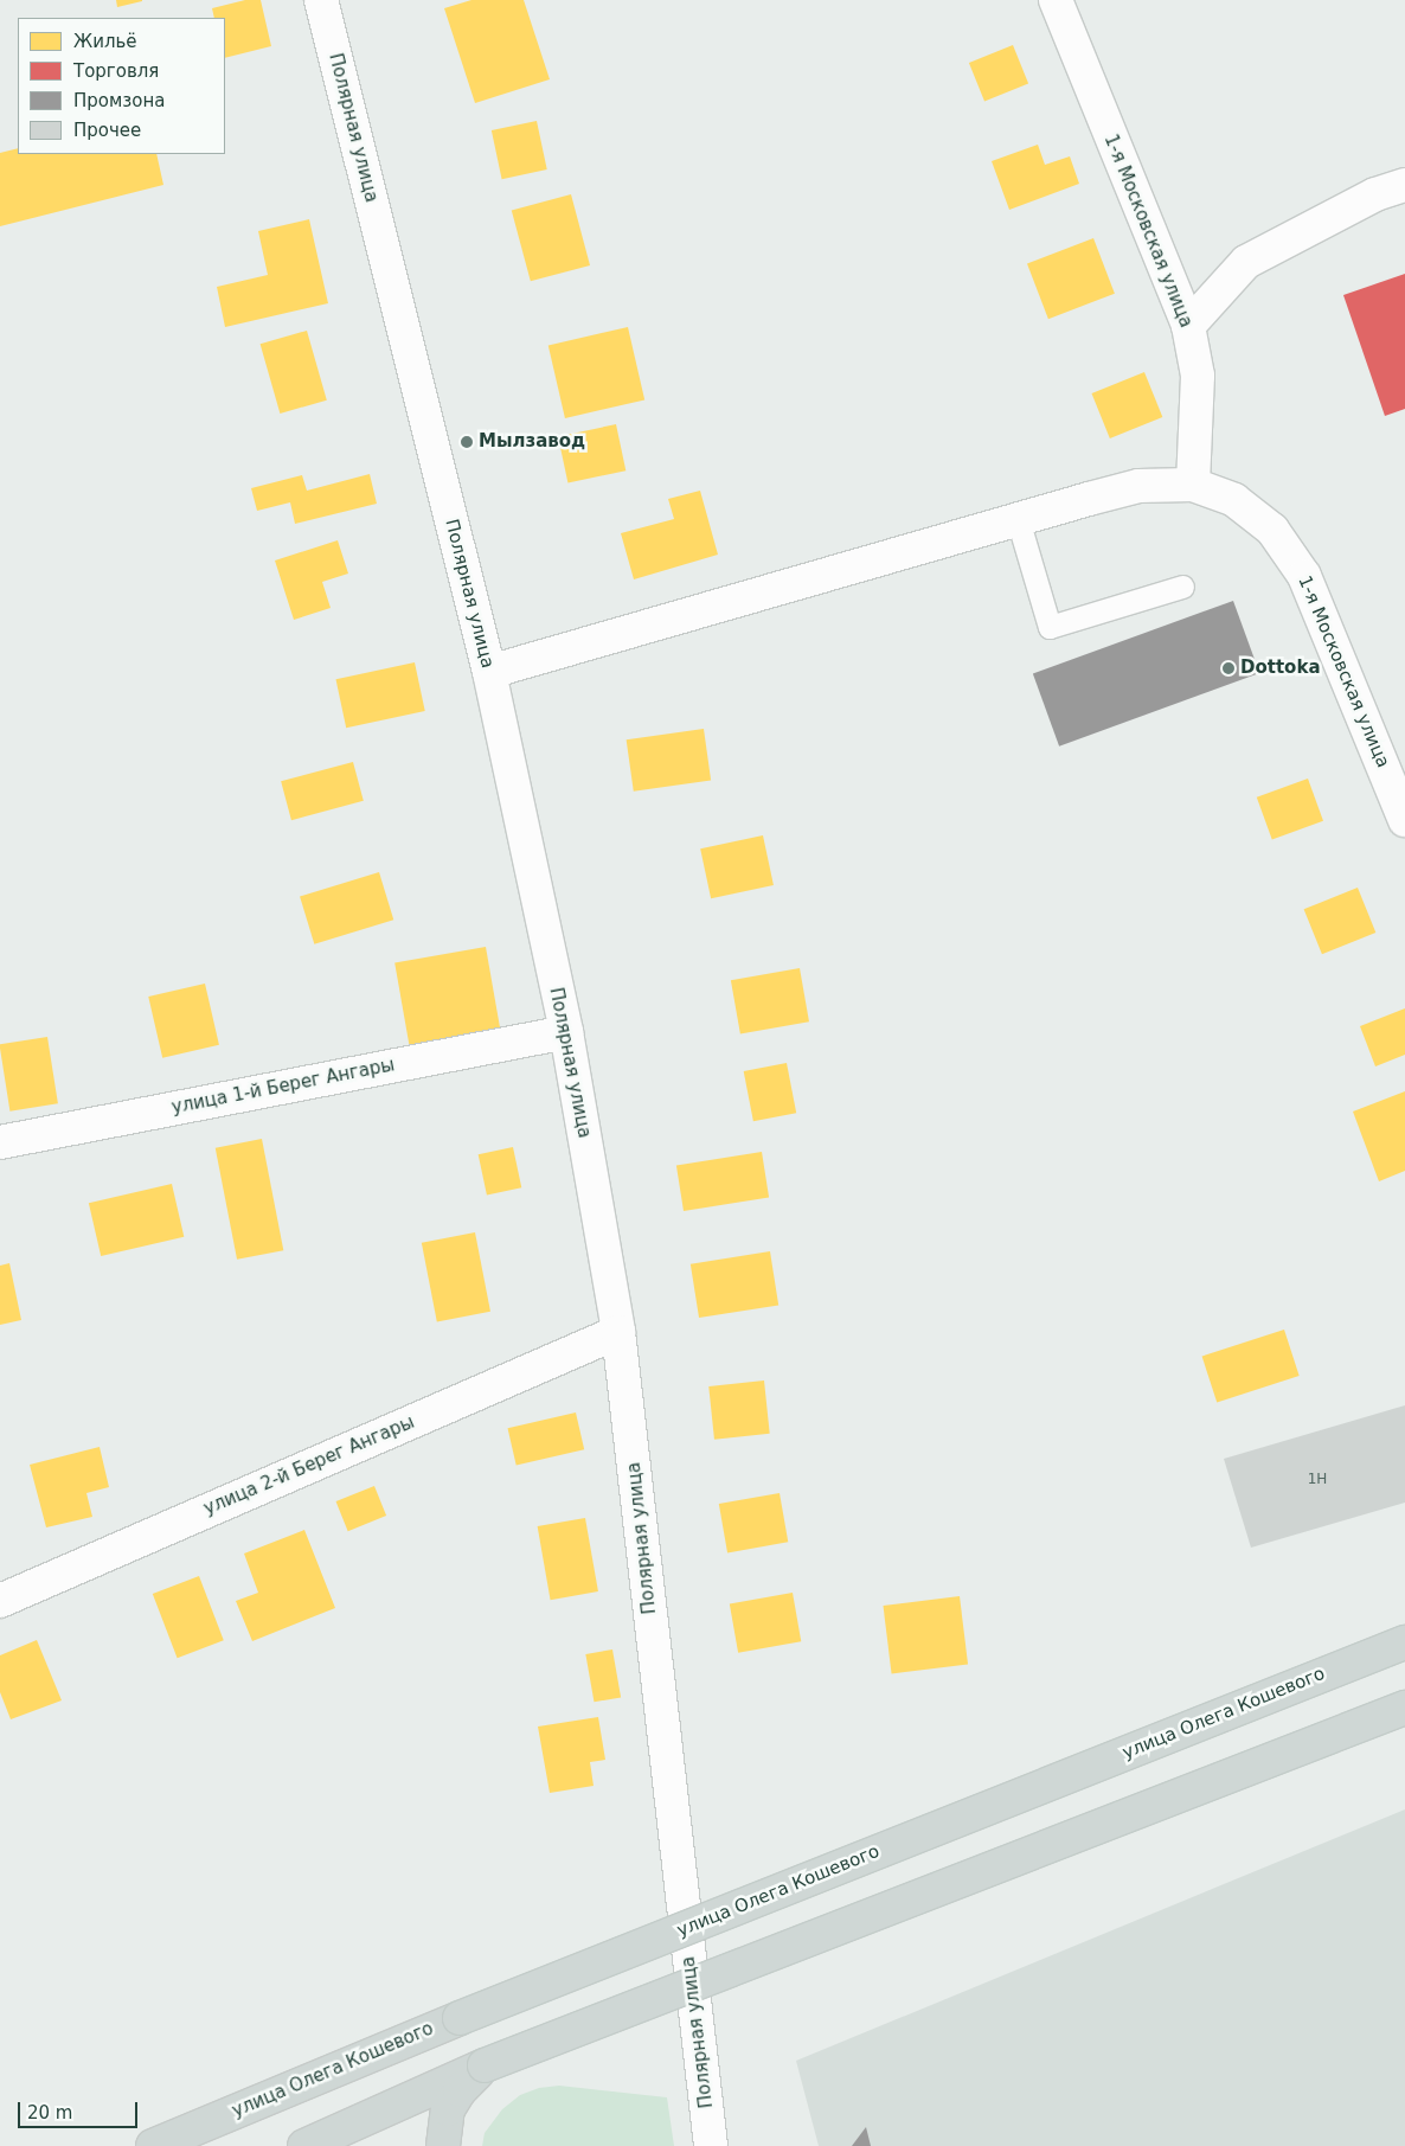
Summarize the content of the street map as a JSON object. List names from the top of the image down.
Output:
{
  "streets": {
    "main road": [
      "Полярная улица",
      "1-я Московская улица",
      "улица 1-й Берег Ангары",
      "улица 2-й Берег Ангары",
      "улица Олега Кошевого"
    ]
  },
  "crossings": [
    ["Полярная улица", "улица 1-й Берег Ангары"],
    ["Полярная улица", "улица 2-й Берег Ангары"]
  ],
  "places": ["Мылзавод", "Dottoka"],
  "house_numbers": ["1Н"],
  "legend": [
    "Жильё",
    "Торговля",
    "Промзона",
    "Прочее"
  ],
  "scale_bar": "20 m"
}
